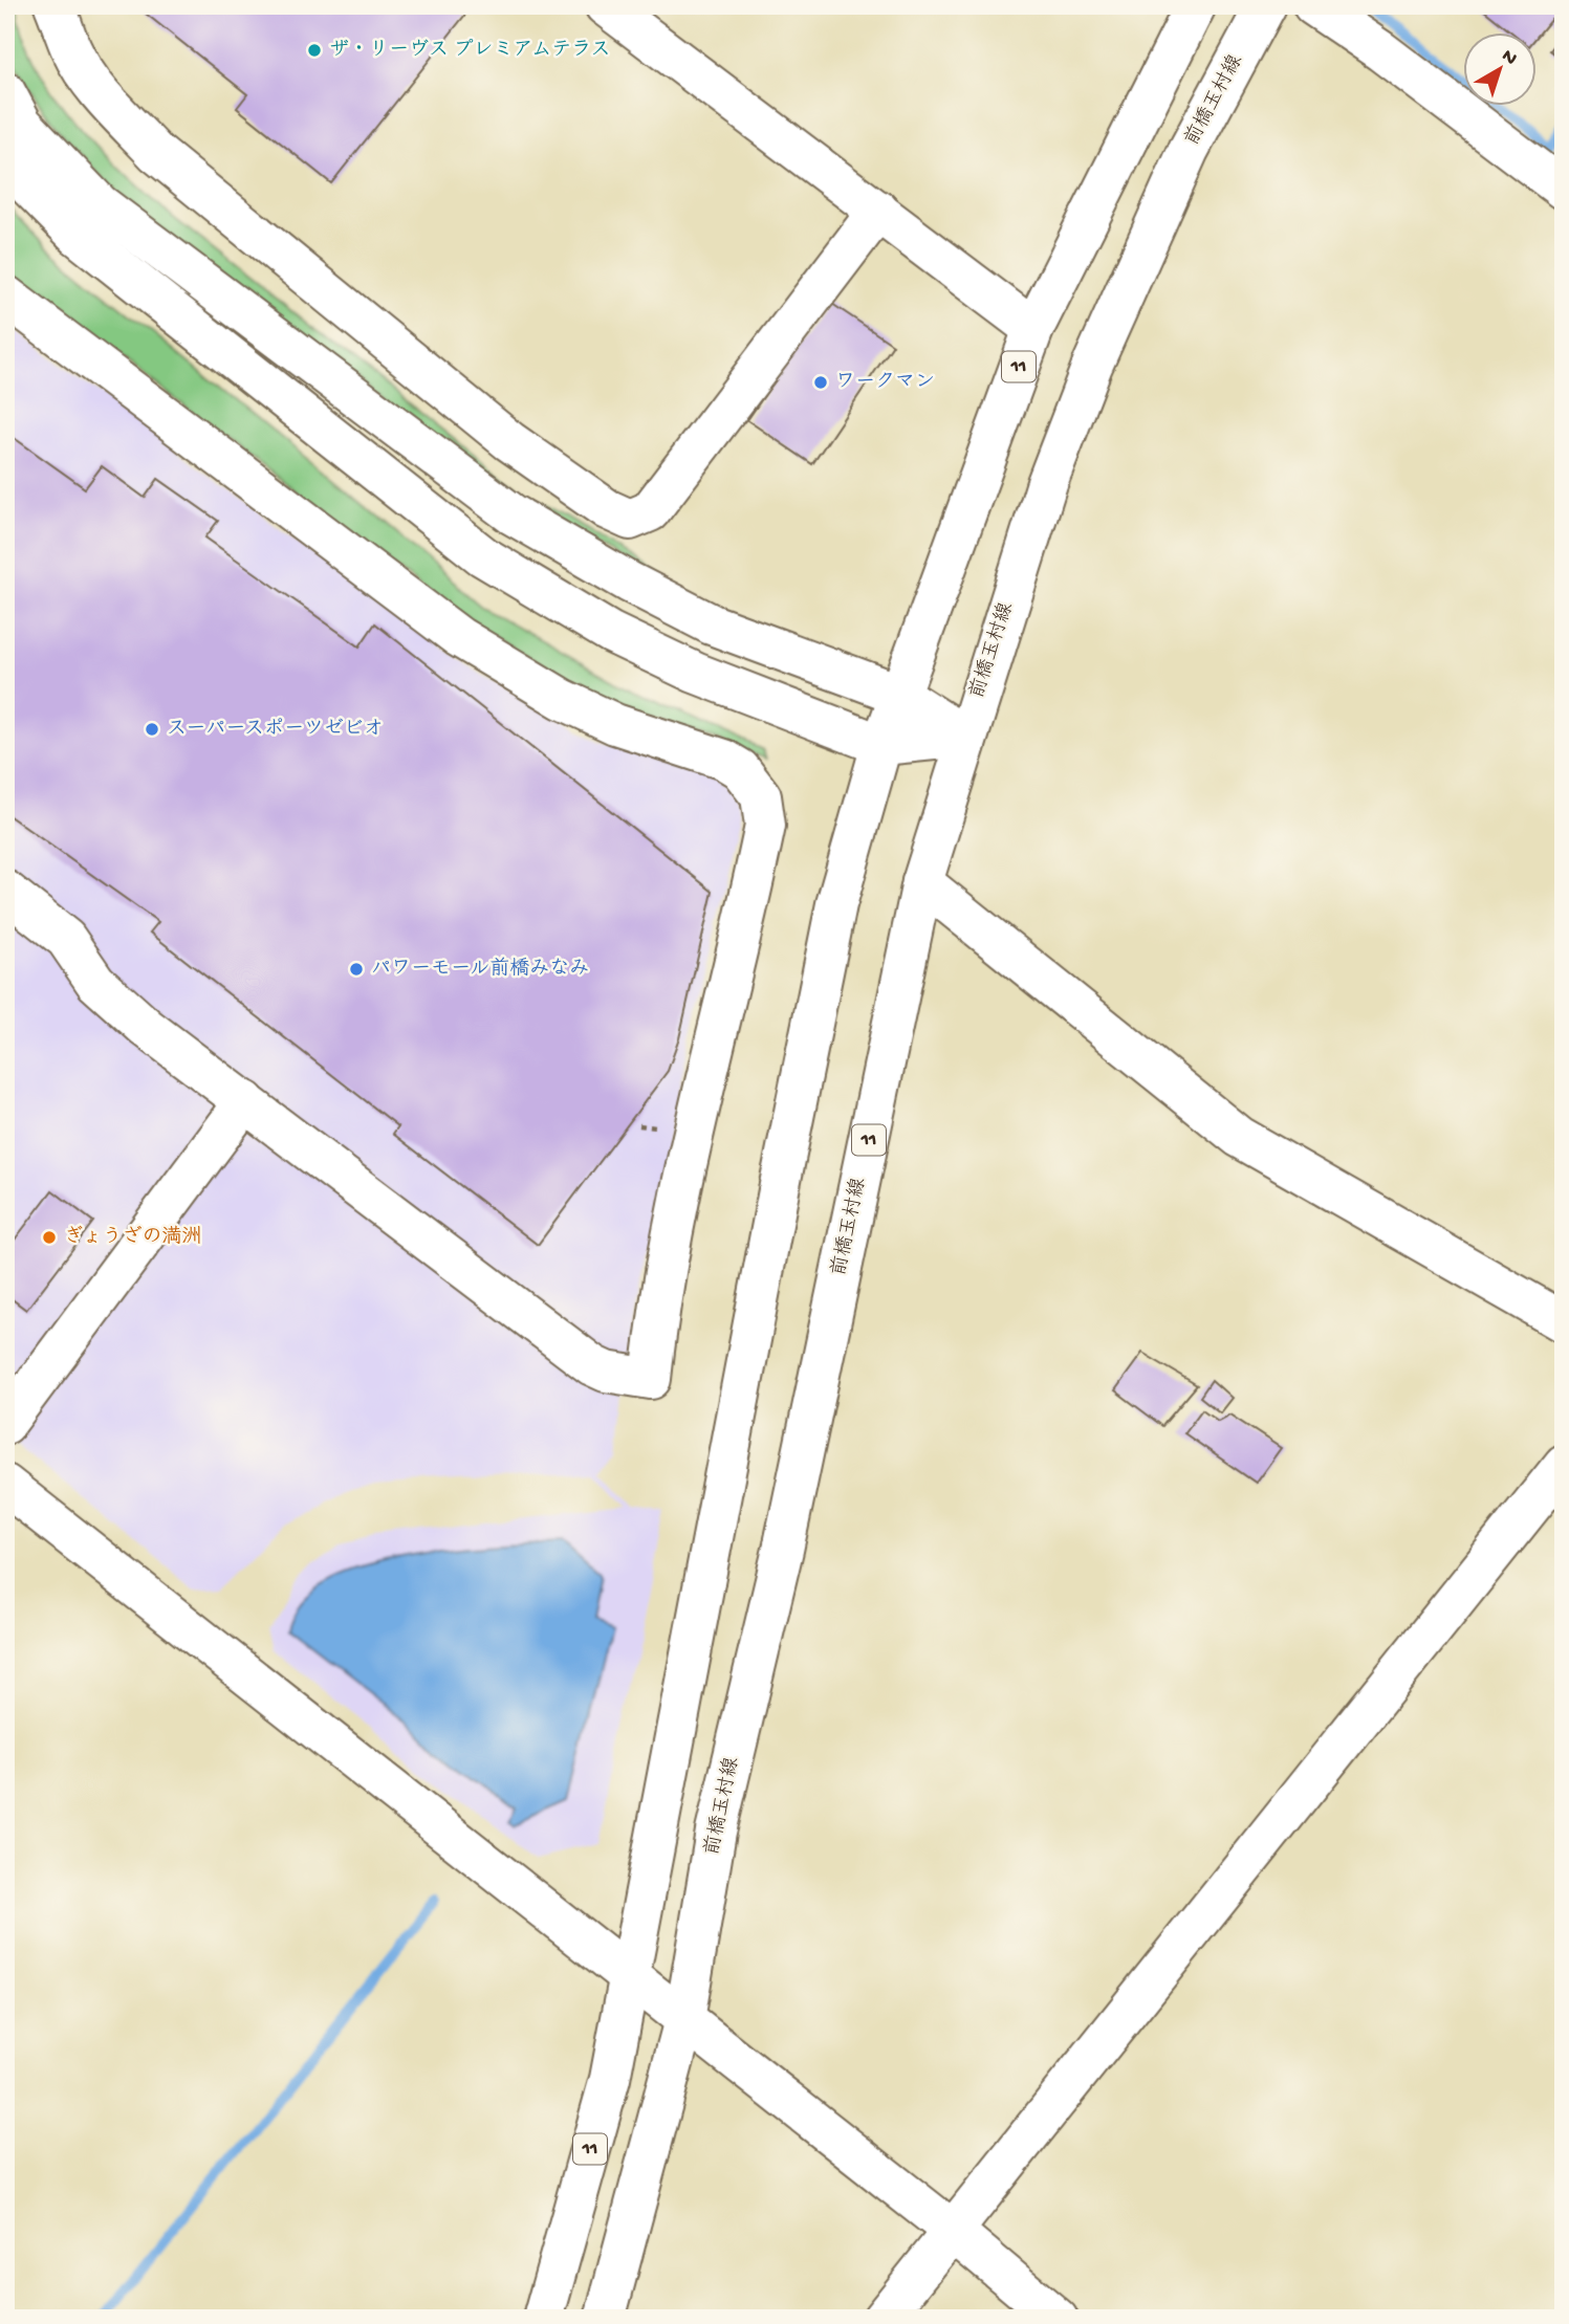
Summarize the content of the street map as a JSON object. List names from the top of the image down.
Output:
{
  "streets": {
    "main road": ["前橋玉村線", "11"]
  },
  "places": [
    "ザ・リーヴス プレミアムテラス",
    "ワークマン",
    "スーパースポーツゼビオ",
    "パワーモール前橋みなみ",
    "ぎょうざの満洲"
  ],
  "north": "top right"
}
